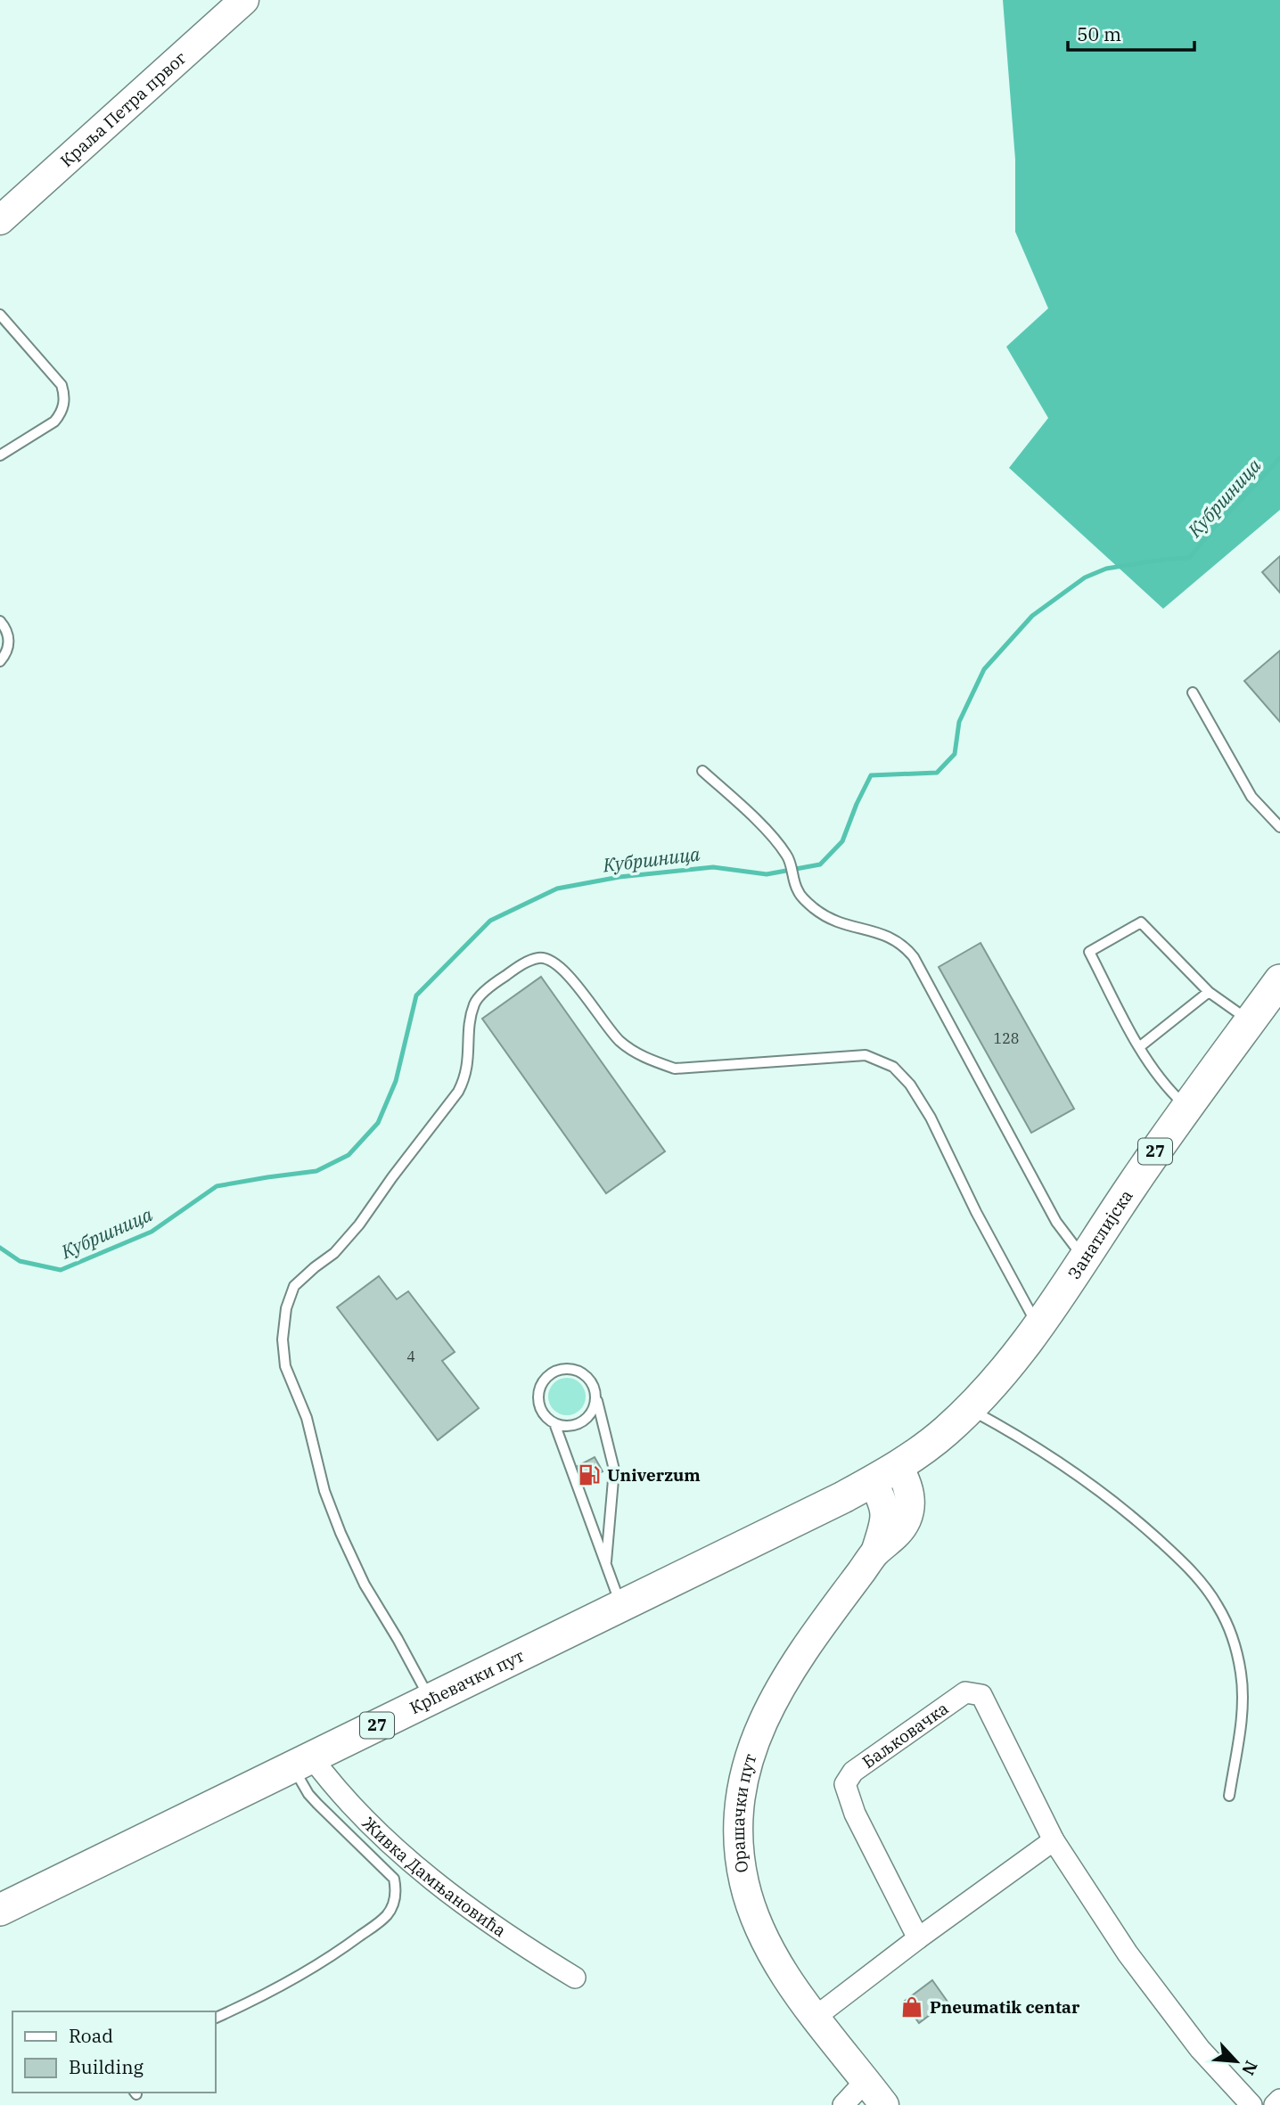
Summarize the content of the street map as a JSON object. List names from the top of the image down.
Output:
{
  "streets": {
    "main road": [
      "Краља Петра првог",
      "27",
      "Занатлијска",
      "Крћевачки пут",
      "Орашачки пут"
    ],
    "street": ["Баљковачка", "Живка Дамњановића"]
  },
  "crossings": [
    ["Занатлијска", "Крћевачки пут"],
    ["Занатлијска", "Орашачки пут"],
    ["Крћевачки пут", "Орашачки пут"],
    ["Крћевачки пут", "Живка Дамњановића"]
  ],
  "water": ["Кубршница"],
  "places": {
    "fuel station": ["Univerzum"],
    "shop": ["Pneumatik centar"]
  },
  "house_numbers": ["128", "4"],
  "legend": ["Road", "Building"],
  "scale_bar": "50 m",
  "north": "bottom right"
}
